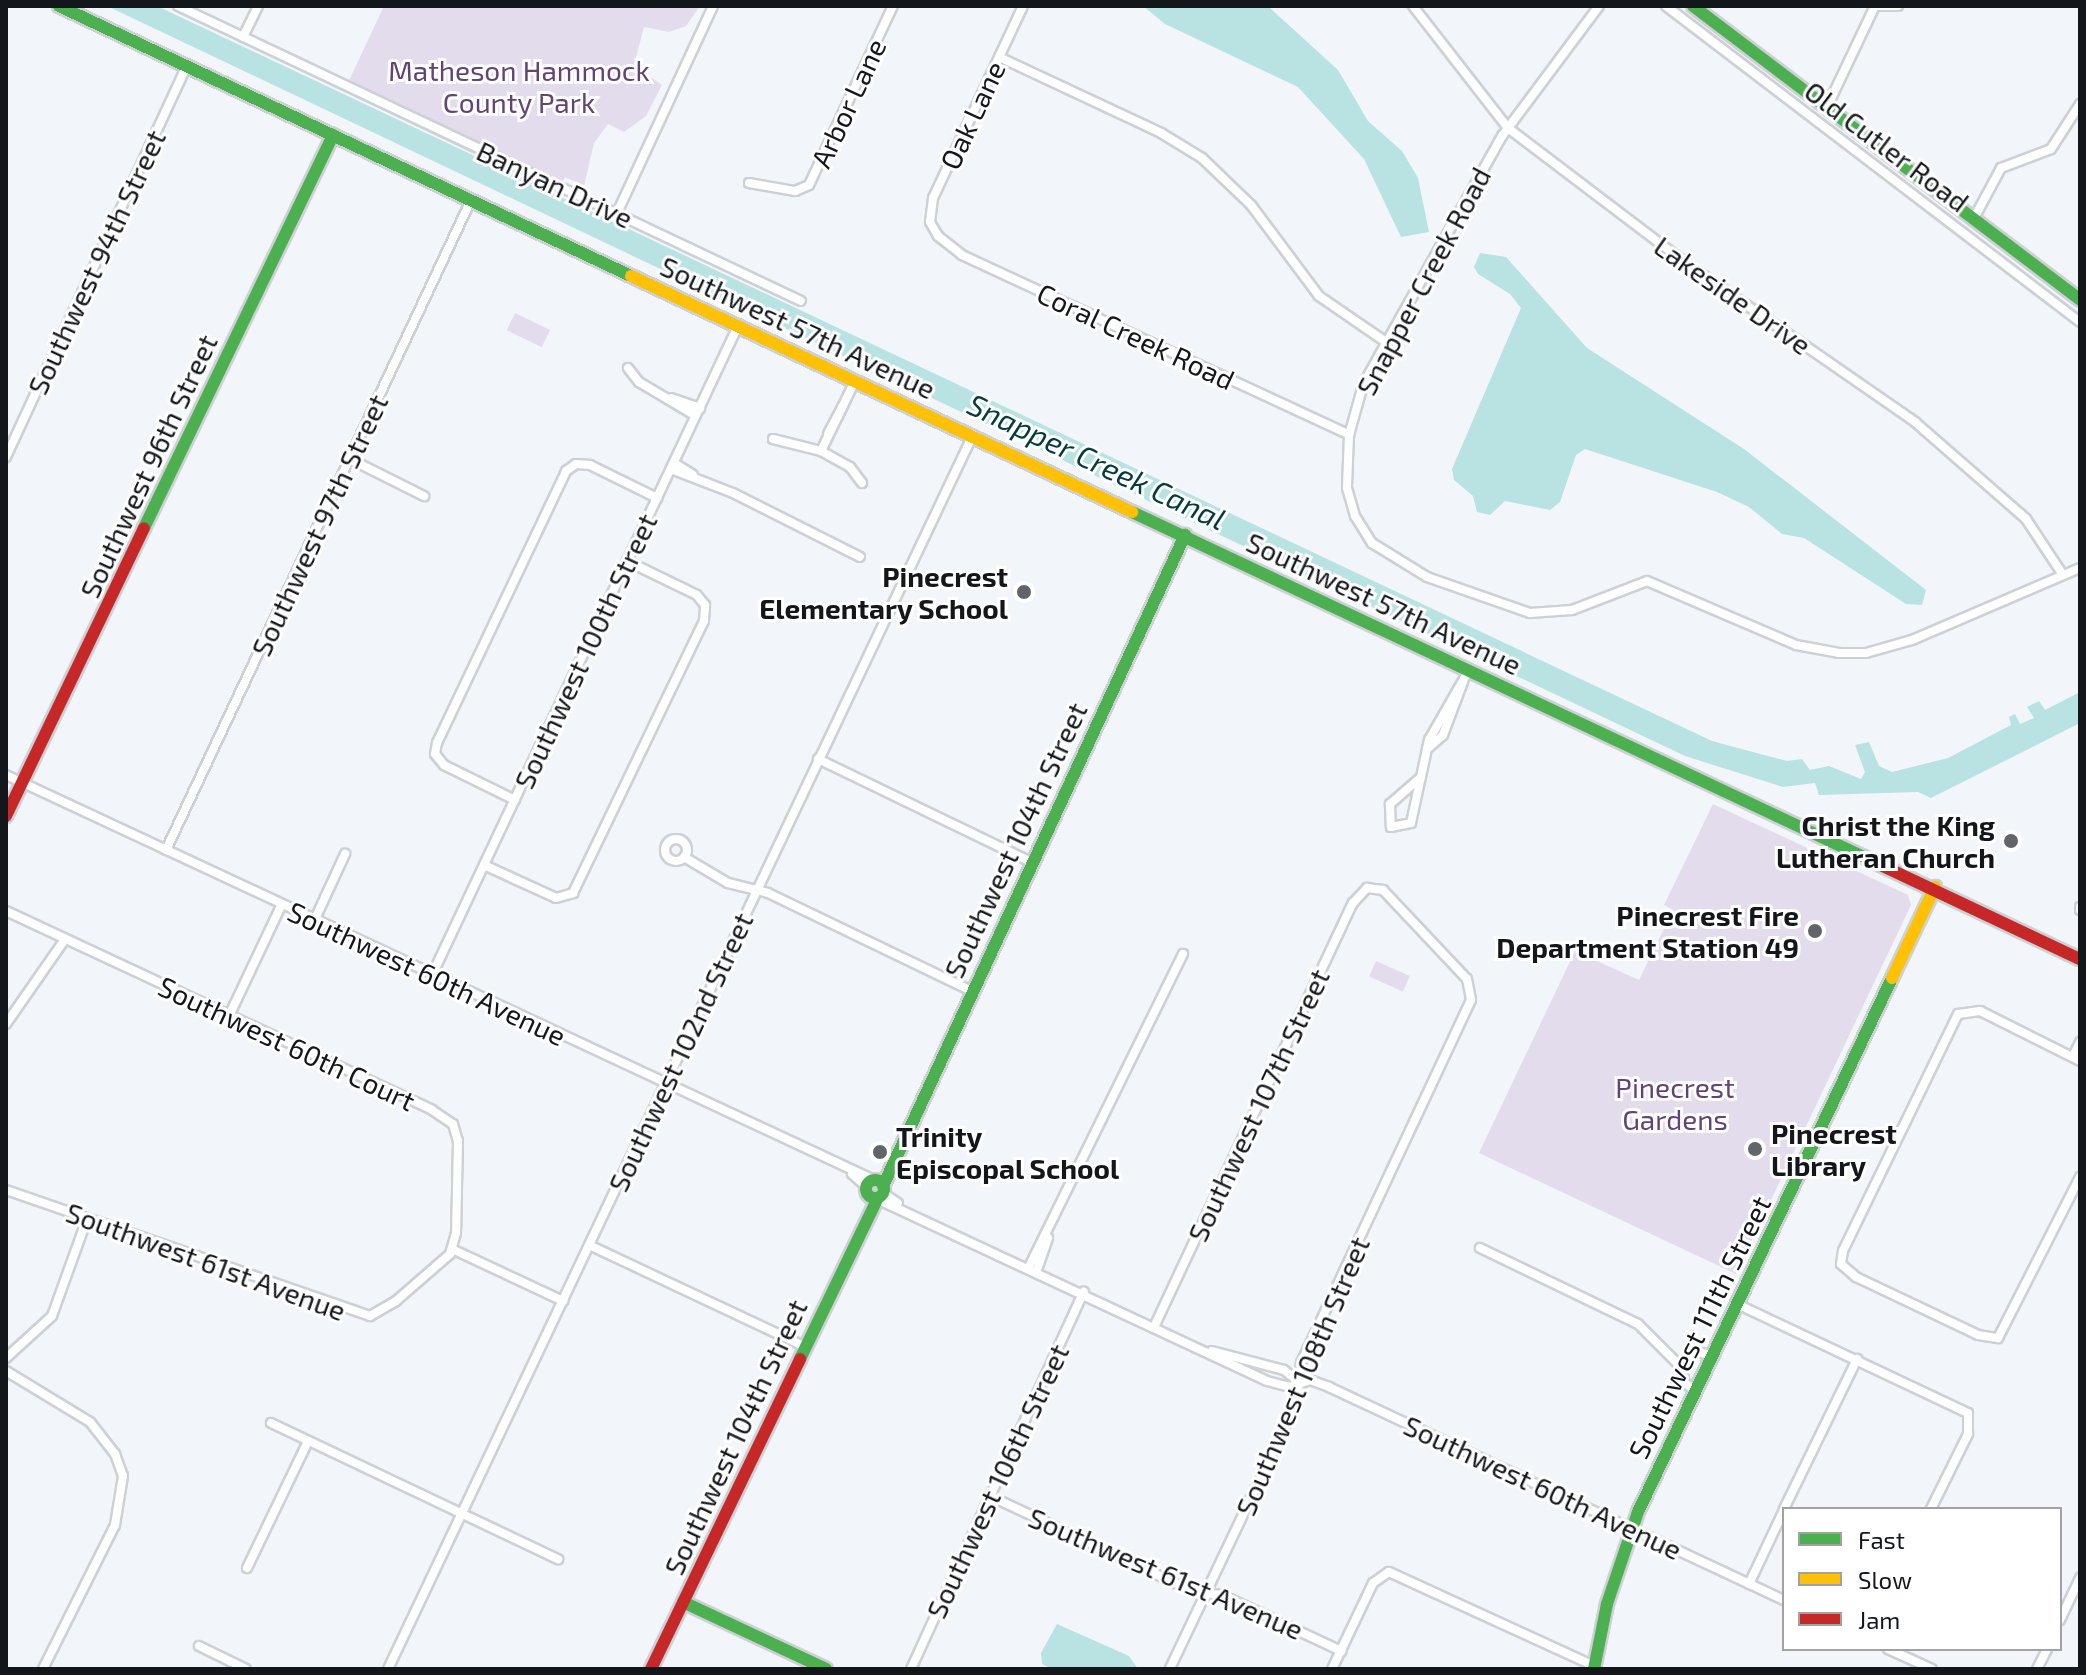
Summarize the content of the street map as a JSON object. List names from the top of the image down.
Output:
{
  "streets": {
    "main road": [
      "Old Cutler Road",
      "Southwest 57th Avenue",
      "Southwest 96th Street",
      "Southwest 104th Street",
      "Southwest 111th Street"
    ],
    "street": [
      "Arbor Lane",
      "Oak Lane",
      "Banyan Drive",
      "Southwest 94th Street",
      "Snapper Creek Road",
      "Lakeside Drive",
      "Coral Creek Road",
      "Southwest 97th Street",
      "Southwest 100th Street",
      "Southwest 60th Avenue",
      "Southwest 60th Court",
      "Southwest 102nd Street",
      "Southwest 107th Street",
      "Southwest 61st Avenue",
      "Southwest 108th Street",
      "Southwest 106th Street"
    ]
  },
  "crossings": [
    ["Oak Lane", "Coral Creek Road"],
    ["Southwest 94th Street", "Southwest 57th Avenue"],
    ["Snapper Creek Road", "Lakeside Drive"],
    ["Snapper Creek Road", "Coral Creek Road"],
    ["Southwest 57th Avenue", "Southwest 96th Street"],
    ["Southwest 57th Avenue", "Southwest 97th Street"],
    ["Southwest 57th Avenue", "Southwest 100th Street"],
    ["Southwest 57th Avenue", "Southwest 104th Street"],
    ["Southwest 57th Avenue", "Southwest 102nd Street"],
    ["Southwest 57th Avenue", "Southwest 111th Street"],
    ["Southwest 96th Street", "Southwest 60th Avenue"],
    ["Southwest 97th Street", "Southwest 60th Avenue"],
    ["Southwest 100th Street", "Southwest 60th Avenue"],
    ["Southwest 104th Street", "Southwest 60th Avenue"],
    ["Southwest 60th Avenue", "Southwest 102nd Street"],
    ["Southwest 60th Avenue", "Southwest 107th Street"],
    ["Southwest 60th Avenue", "Southwest 111th Street"],
    ["Southwest 60th Avenue", "Southwest 108th Street"],
    ["Southwest 60th Avenue", "Southwest 106th Street"],
    ["Southwest 60th Court", "Southwest 61st Avenue"],
    ["Southwest 107th Street", "Southwest 108th Street"],
    ["Southwest 61st Avenue", "Southwest 108th Street"],
    ["Southwest 61st Avenue", "Southwest 106th Street"]
  ],
  "water": ["Snapper Creek Canal"],
  "parks": ["Matheson Hammock County Park", "Pinecrest Gardens"],
  "places": [
    "Pinecrest Elementary School",
    "Christ the King Lutheran Church",
    "Pinecrest Fire Department Station 49",
    "Pinecrest Library",
    "Trinity Episcopal School"
  ],
  "legend": ["Fast", "Slow", "Jam"]
}
